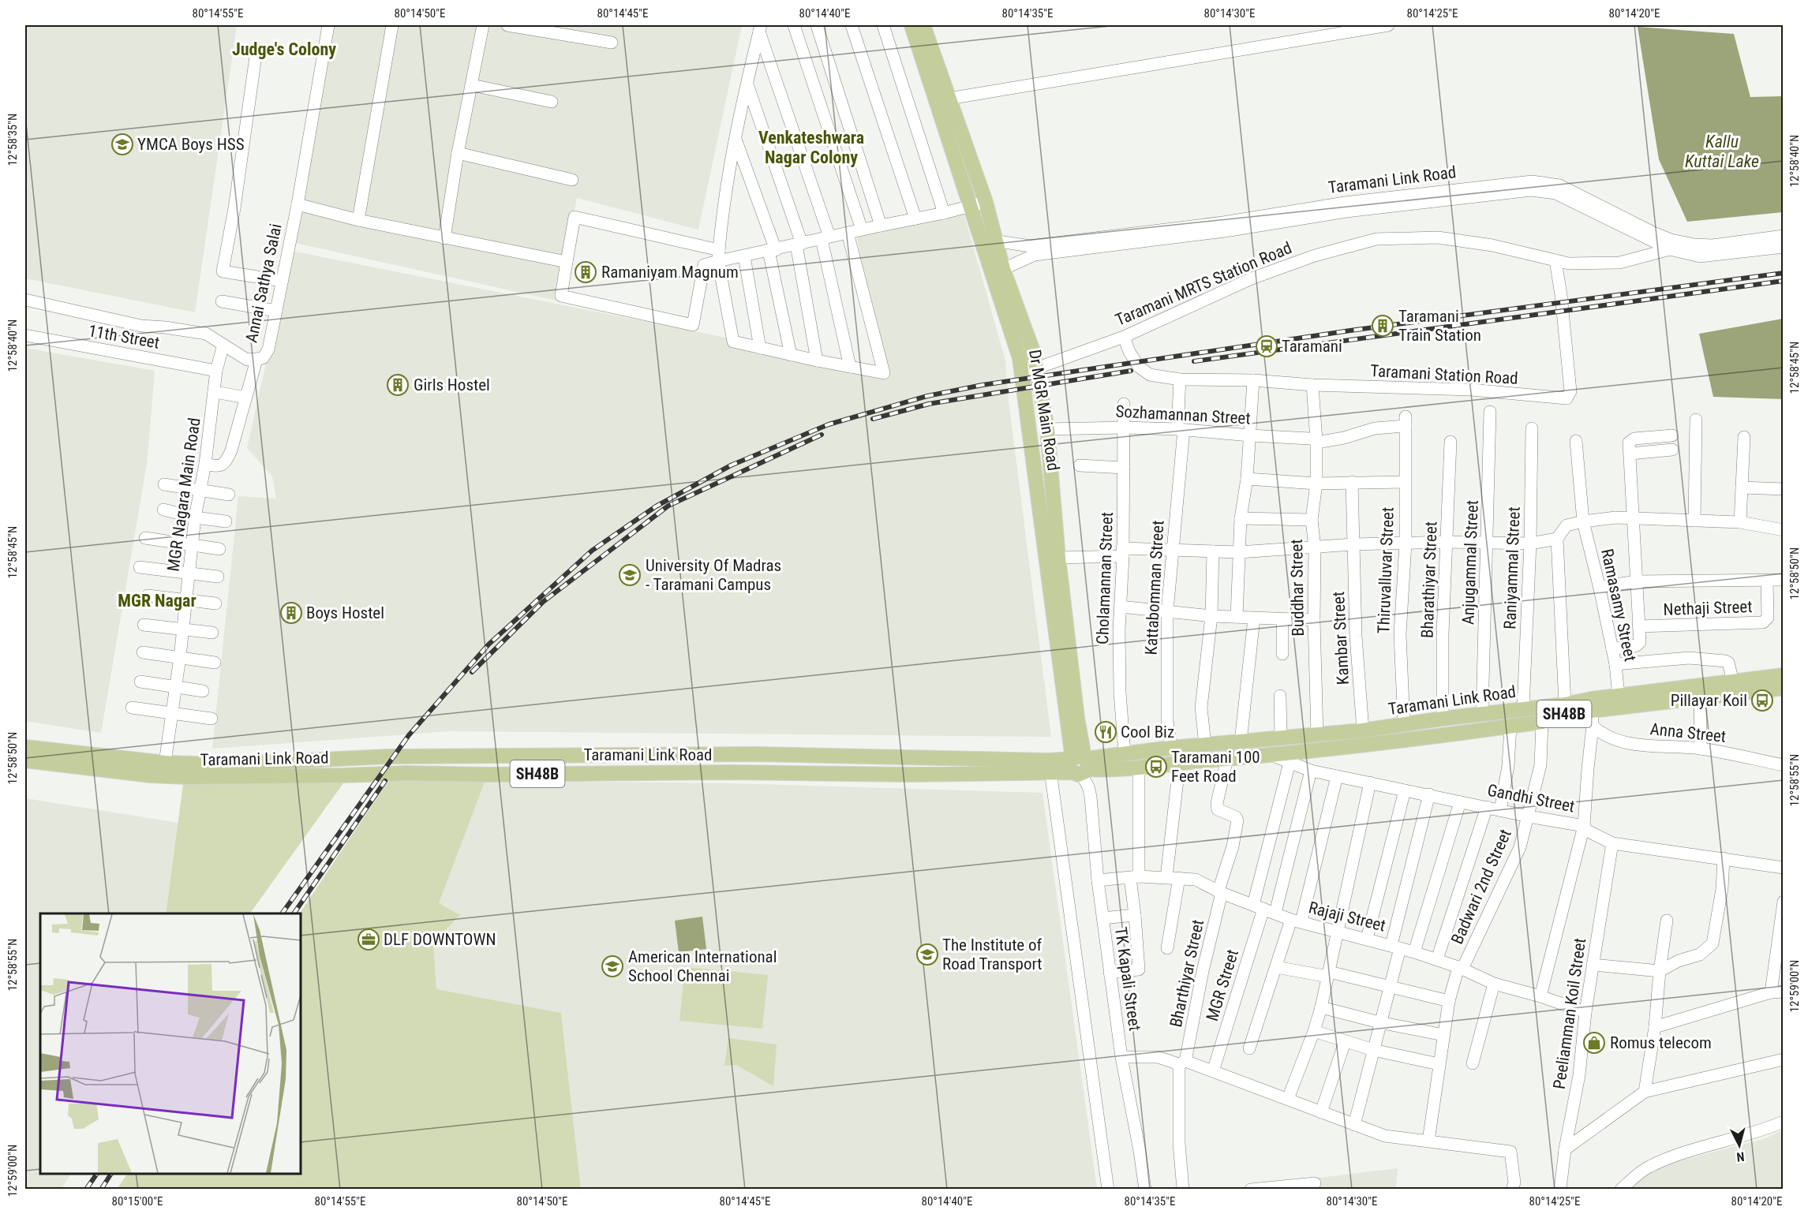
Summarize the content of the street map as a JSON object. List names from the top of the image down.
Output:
{
  "streets": {
    "main road": ["Taramani Link Road", "Dr MGR Main Road", "SH48B"],
    "street": [
      "Annai Sathya Salai",
      "Taramani MRTS Station Road",
      "11th Street",
      "Taramani Station Road",
      "Sozhamannan Street",
      "MGR Nagara Main Road",
      "Anjugammal Street",
      "Raniyammal Street",
      "Thiruvalluvar Street",
      "Cholamannan Street",
      "Bharathiyar Street",
      "Kattabomman Street",
      "Buddhar Street",
      "Ramasamy Street",
      "Nethaji Street",
      "Kambar Street",
      "Anna Street",
      "Gandhi Street",
      "Badwari 2nd Street",
      "Rajaji Street",
      "Bharthiyar Street",
      "TK Kapali Street",
      "MGR Street",
      "Peeliamman Koil Street"
    ]
  },
  "crossings": [
    ["Taramani Link Road", "Taramani MRTS Station Road"],
    ["Taramani Link Road", "Dr MGR Main Road"],
    ["Taramani Link Road", "MGR Nagara Main Road"],
    ["Taramani Link Road", "Anjugammal Street"],
    ["Taramani Link Road", "Raniyammal Street"],
    ["Taramani Link Road", "Thiruvalluvar Street"],
    ["Taramani Link Road", "Cholamannan Street"],
    ["Taramani Link Road", "Bharathiyar Street"],
    ["Taramani Link Road", "Kattabomman Street"],
    ["Taramani Link Road", "Buddhar Street"],
    ["Taramani Link Road", "Ramasamy Street"],
    ["Taramani Link Road", "Kambar Street"],
    ["Taramani Link Road", "Gandhi Street"],
    ["Taramani Link Road", "Badwari 2nd Street"],
    ["Taramani Link Road", "Bharthiyar Street"],
    ["Taramani Link Road", "TK Kapali Street"],
    ["Annai Sathya Salai", "MGR Nagara Main Road"],
    ["Taramani MRTS Station Road", "Taramani Station Road"],
    ["Taramani MRTS Station Road", "Dr MGR Main Road"],
    ["11th Street", "MGR Nagara Main Road"],
    ["Taramani Station Road", "Kattabomman Street"],
    ["Taramani Station Road", "Buddhar Street"],
    ["Dr MGR Main Road", "Sozhamannan Street"],
    ["Dr MGR Main Road", "TK Kapali Street"],
    ["Sozhamannan Street", "Thiruvalluvar Street"],
    ["Sozhamannan Street", "Cholamannan Street"],
    ["Sozhamannan Street", "Kattabomman Street"],
    ["Sozhamannan Street", "Buddhar Street"],
    ["Gandhi Street", "Badwari 2nd Street"],
    ["Gandhi Street", "Peeliamman Koil Street"],
    ["Badwari 2nd Street", "Rajaji Street"],
    ["Rajaji Street", "Bharthiyar Street"],
    ["Rajaji Street", "TK Kapali Street"],
    ["Rajaji Street", "MGR Street"],
    ["Rajaji Street", "Peeliamman Koil Street"]
  ],
  "districts": ["Judge's Colony", "Venkateshwara Nagar Colony", "MGR Nagar"],
  "water": ["Kallu Kuttai Lake"],
  "places": {
    "school or university": [
      "YMCA Boys HSS",
      "University Of Madras - Taramani Campus",
      "The Institute of Road Transport",
      "American International School Chennai"
    ],
    "building": [
      "Ramaniyam Magnum",
      "Taramani Train Station",
      "Girls Hostel",
      "Boys Hostel"
    ],
    "station": ["Taramani"],
    "bus stop": ["Pillayar Koil", "Taramani 100 Feet Road"],
    "restaurant": ["Cool Biz"],
    "office": ["DLF DOWNTOWN"],
    "shop": ["Romus telecom"]
  },
  "north": "bottom",
  "coordinates": [
    "80°14'55\"E",
    "80°14'50\"E",
    "80°14'45\"E",
    "80°14'40\"E",
    "80°14'35\"E",
    "80°14'30\"E",
    "80°14'25\"E",
    "80°14'20\"E",
    "12°58'35\"N",
    "12°58'40\"N",
    "12°58'45\"N",
    "12°58'50\"N",
    "12°58'55\"N",
    "12°59'00\"N",
    "80°15'00\"E"
  ]
}
